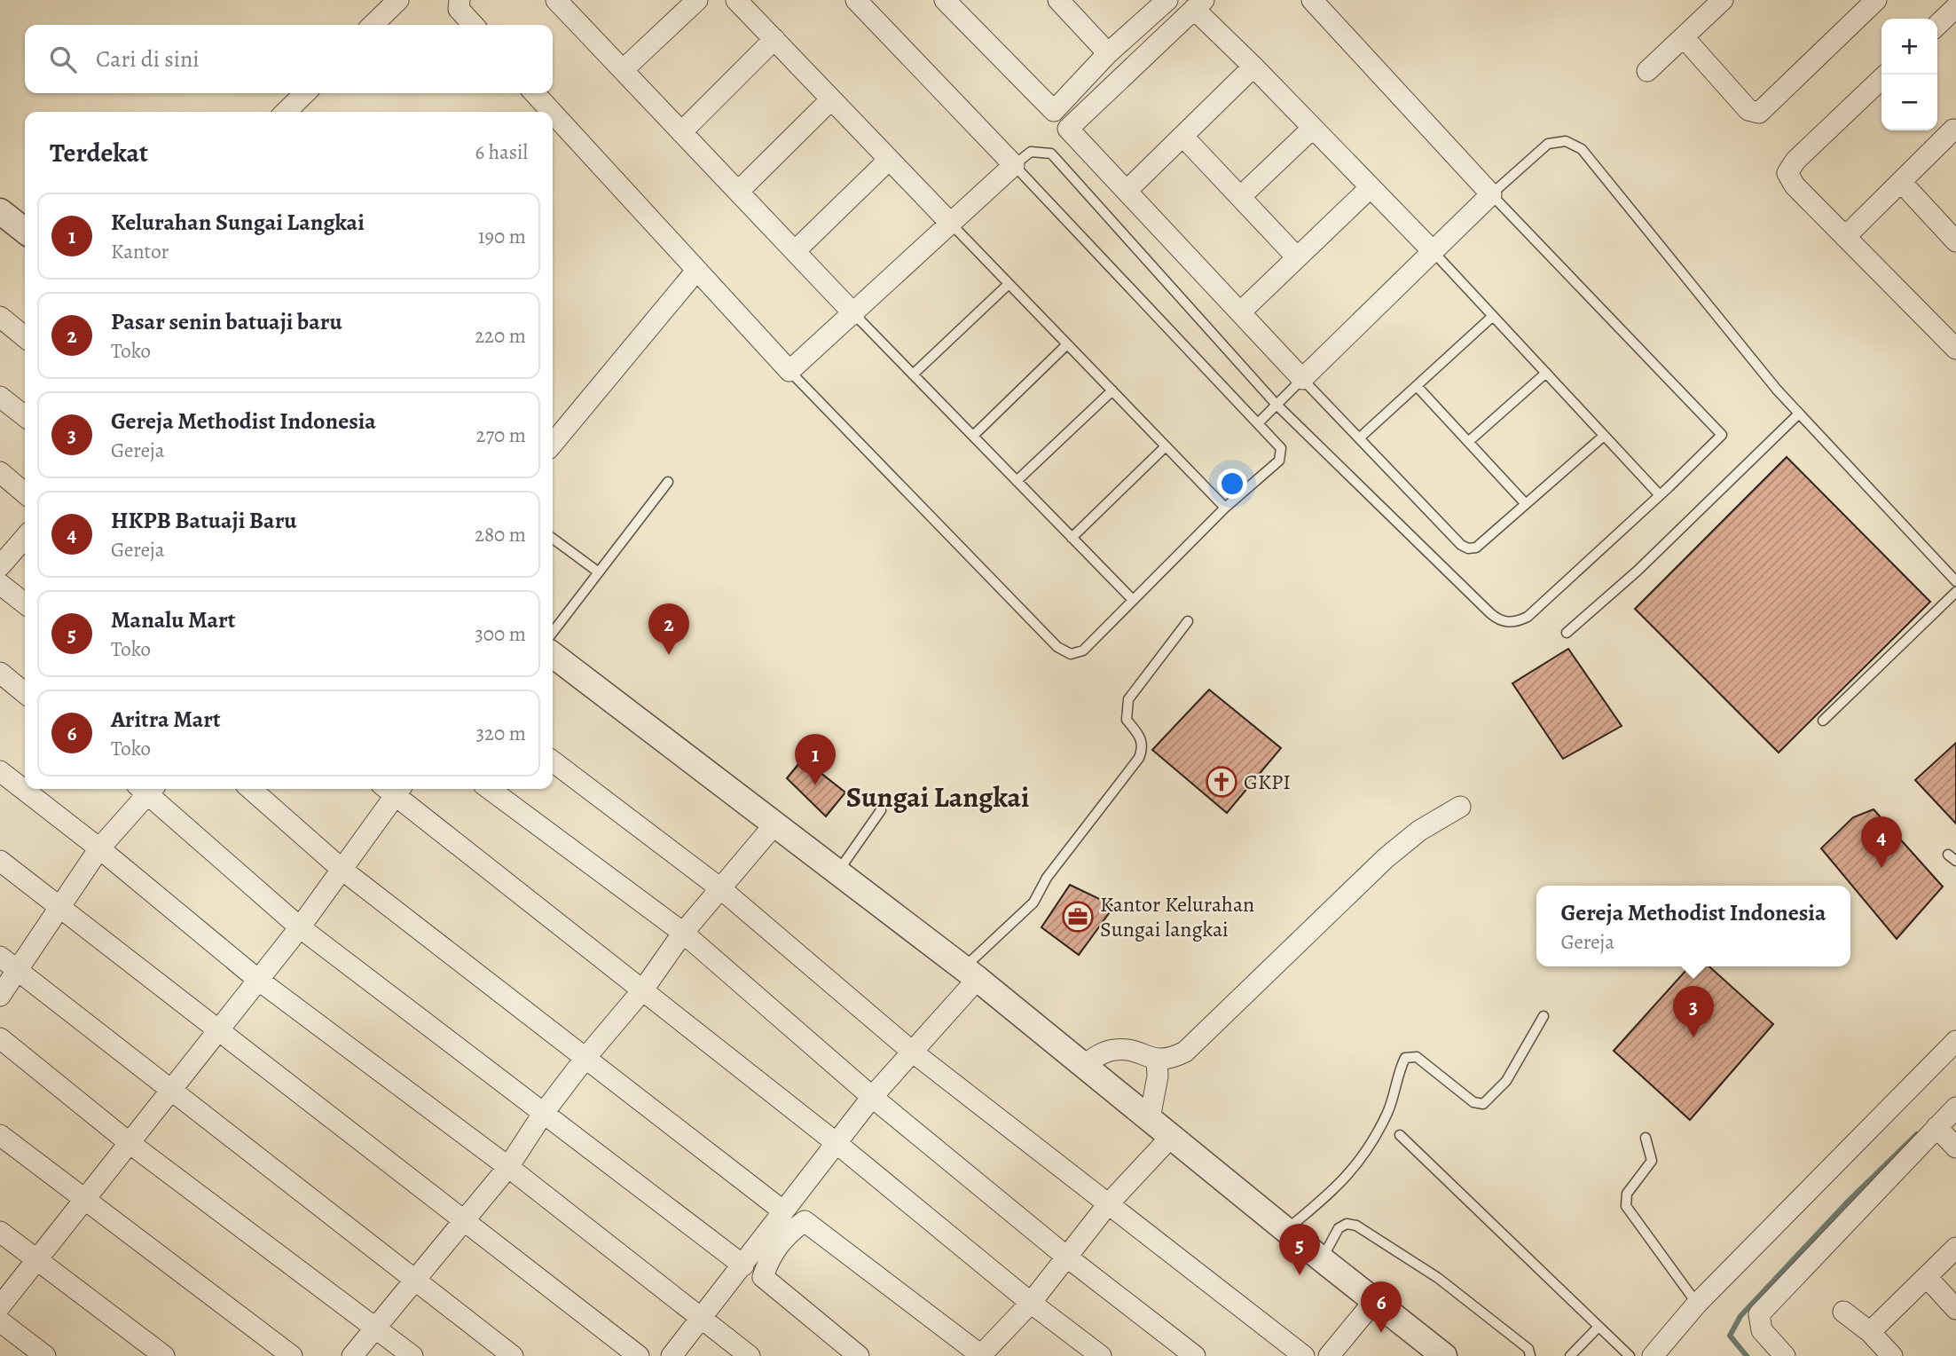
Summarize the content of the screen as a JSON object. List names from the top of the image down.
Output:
{
  "districts": ["Sungai Langkai"],
  "places": {
    "church": ["GKPI"],
    "office": ["Kantor Kelurahan Sungai langkai"]
  },
  "page": {
    "map_buttons": ["+", "−"],
    "search": "Cari di sini",
    "heading": ["Terdekat", "6 hasil"],
    "list": [
      {
        "mark": "1",
        "name": "Kelurahan Sungai Langkai",
        "note": "Kantor",
        "value": "190 m"
      },
      {
        "mark": "2",
        "name": "Pasar senin batuaji baru",
        "note": "Toko",
        "value": "220 m"
      },
      {
        "mark": "3",
        "name": "Gereja Methodist Indonesia",
        "note": "Gereja",
        "value": "270 m"
      },
      {
        "mark": "4",
        "name": "HKPB Batuaji Baru",
        "note": "Gereja",
        "value": "280 m"
      },
      {
        "mark": "5",
        "name": "Manalu Mart",
        "note": "Toko",
        "value": "300 m"
      },
      {
        "mark": "6",
        "name": "Aritra Mart",
        "note": "Toko",
        "value": "320 m"
      }
    ],
    "pins": [
      "2",
      "1",
      "4",
      "3",
      "5",
      "6"
    ],
    "popup": ["Gereja Methodist Indonesia", "Gereja"]
  }
}
